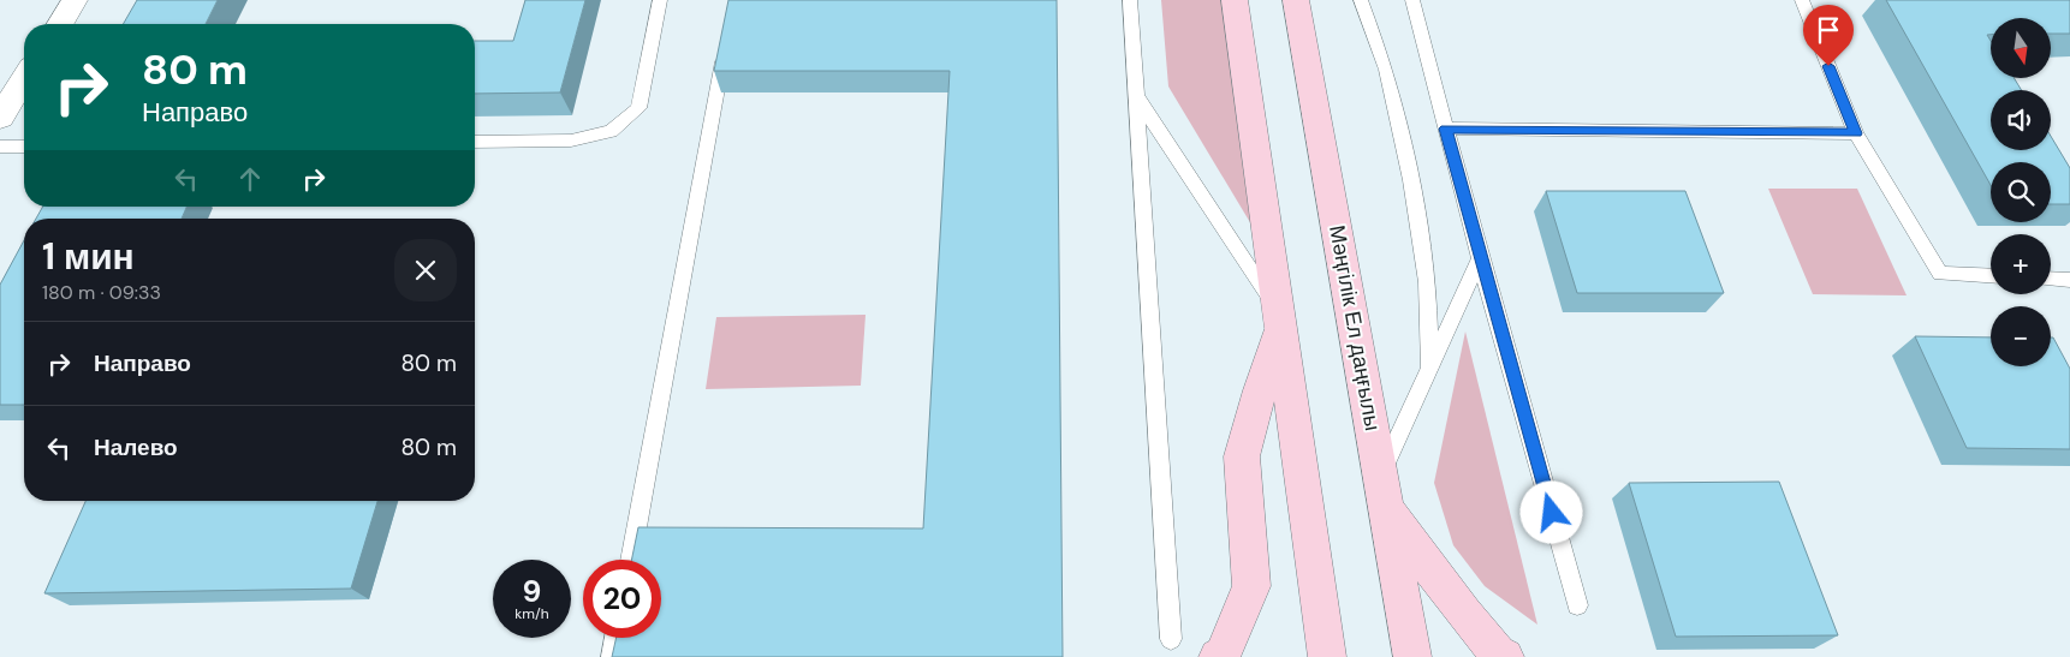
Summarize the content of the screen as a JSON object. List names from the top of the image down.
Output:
{
  "streets": {
    "main road": ["Мәңгілік Ел даңғылы"]
  },
  "north": "bottom",
  "page": {
    "map_buttons": ["+", "−"],
    "turn": ["80 m", "Направо"],
    "heading": ["1 мин", "180 m · 09:33"],
    "list": [
      {
        "name": "Направо",
        "value": "80 m"
      },
      {
        "name": "Налево",
        "value": "80 m"
      }
    ],
    "speed": "9 km/h",
    "limit": "20"
  }
}
